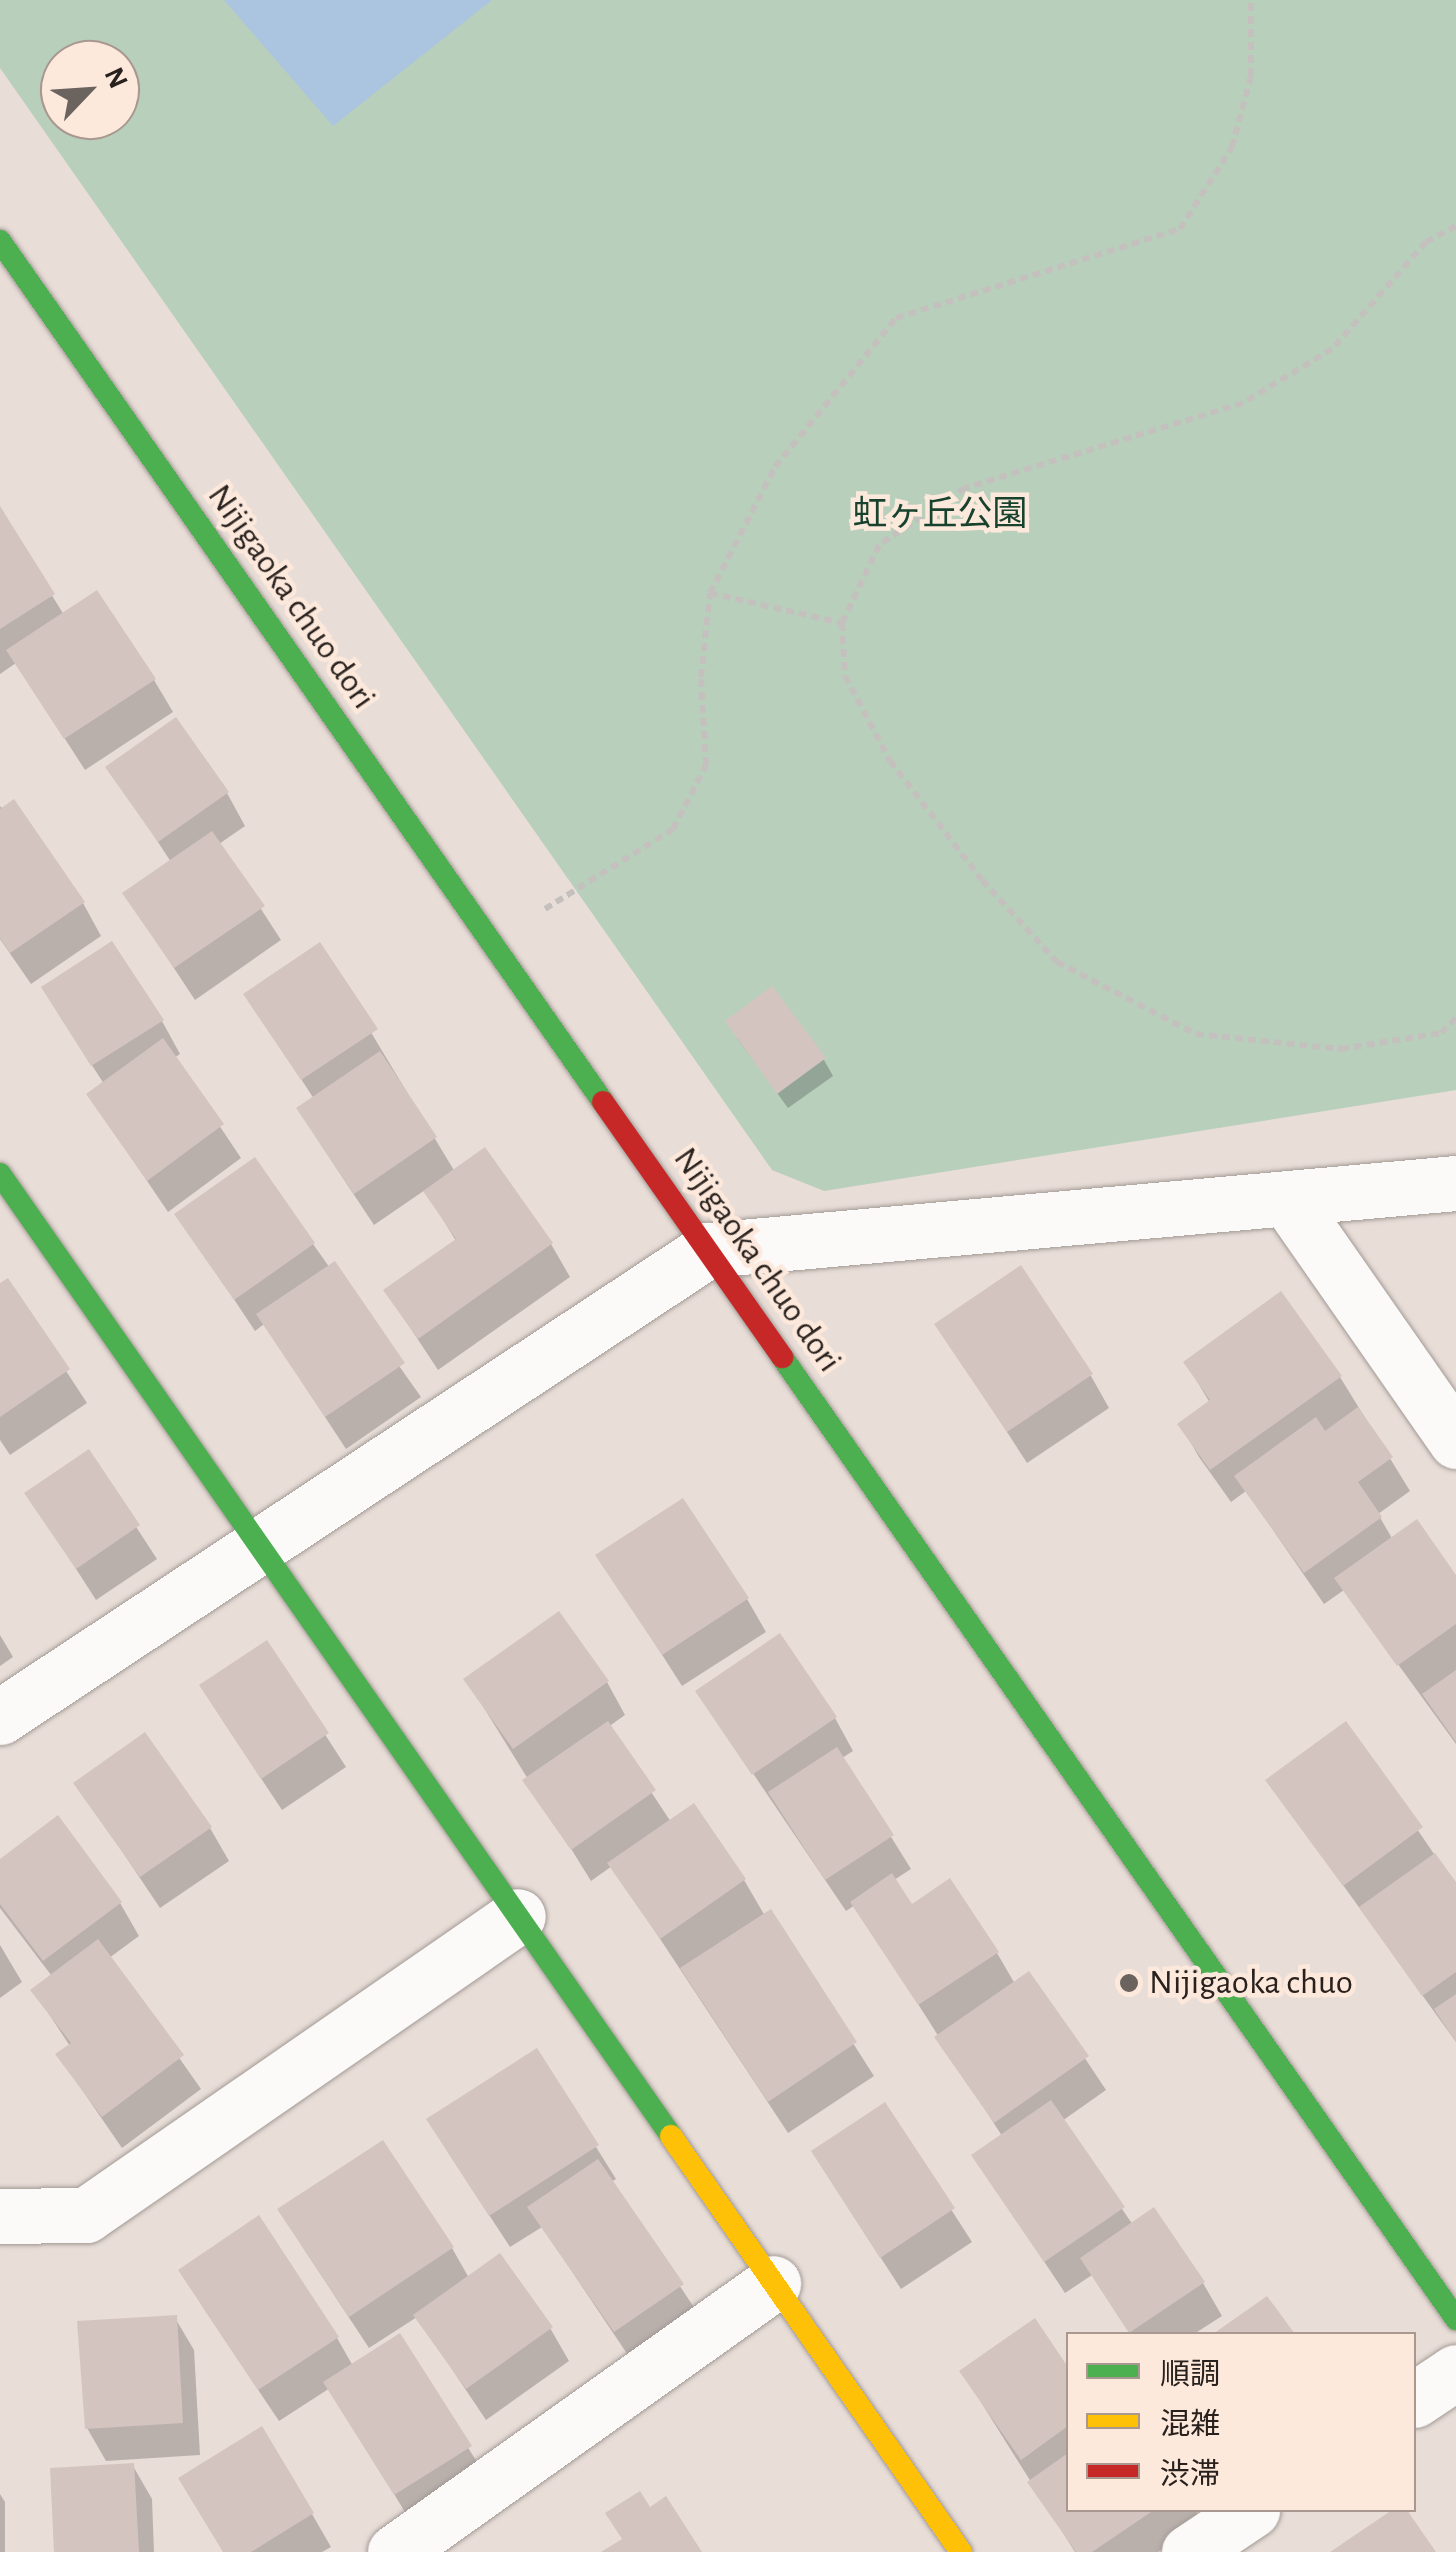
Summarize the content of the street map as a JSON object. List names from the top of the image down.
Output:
{
  "streets": {
    "street": ["Nijigaoka chuo dori"]
  },
  "parks": ["虹ヶ丘公園"],
  "places": ["Nijigaoka chuo"],
  "legend": ["順調", "混雑", "渋滞"],
  "north": "top right"
}
